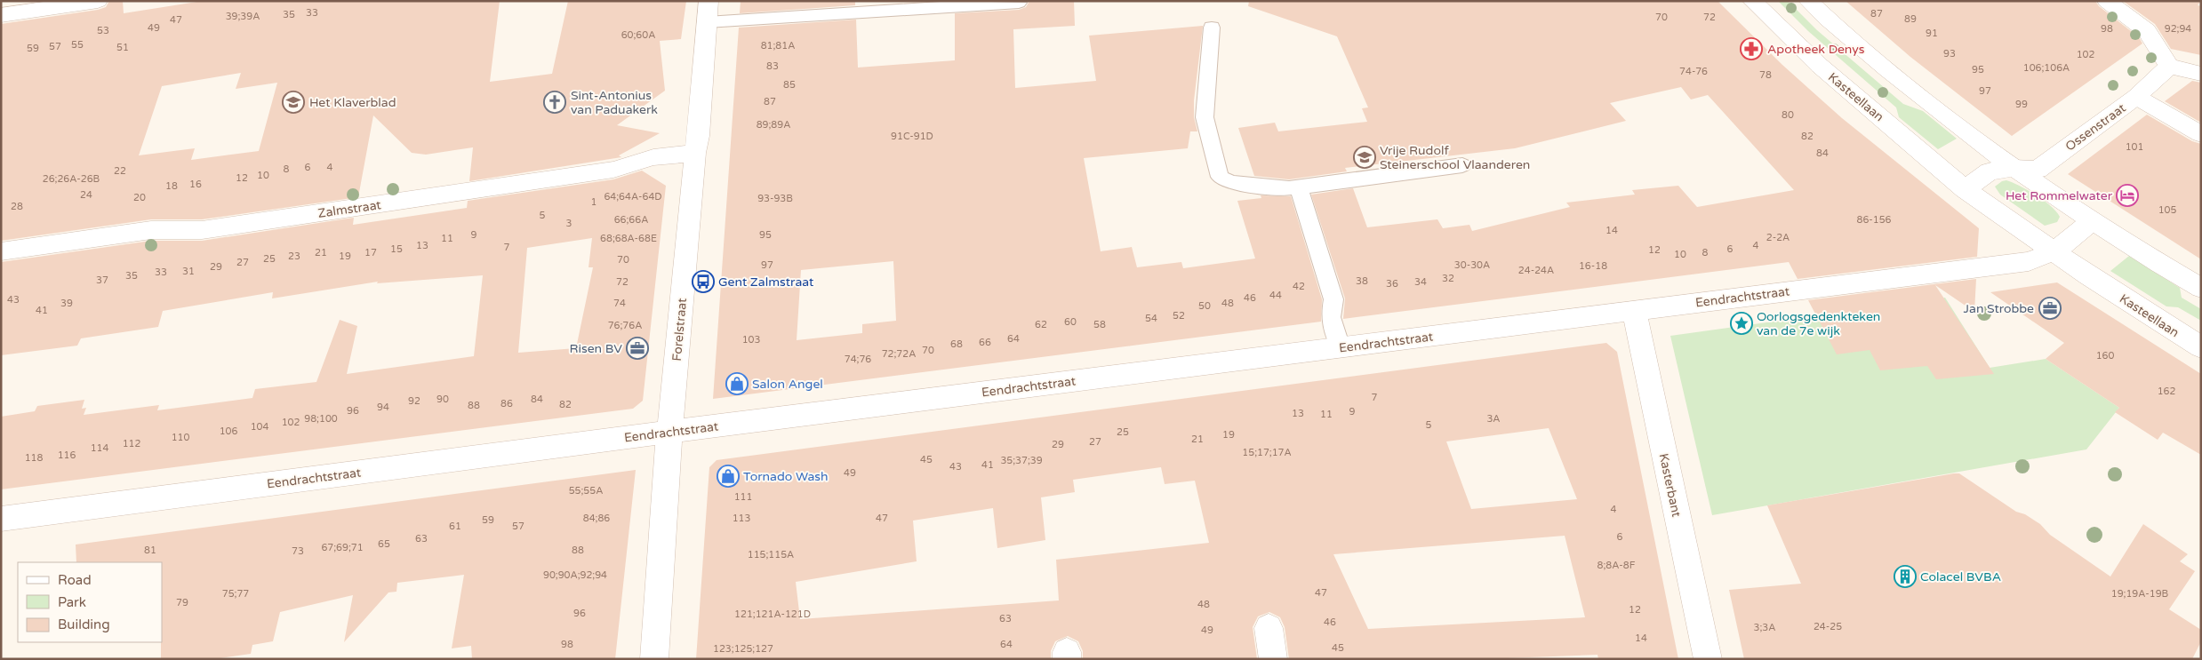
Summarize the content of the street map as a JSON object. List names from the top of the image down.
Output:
{
  "streets": {
    "street": [
      "Kasteellaan",
      "Ossenstraat",
      "Zalmstraat",
      "Eendrachtstraat",
      "Forelstraat",
      "Kasterbant"
    ]
  },
  "crossings": [
    ["Kasteellaan", "Eendrachtstraat"],
    ["Zalmstraat", "Forelstraat"],
    ["Eendrachtstraat", "Forelstraat"],
    ["Eendrachtstraat", "Kasterbant"]
  ],
  "places": {
    "pharmacy": ["Apotheek Denys"],
    "school or university": ["Het Klaverblad", "Vrije Rudolf Steinerschool Vlaanderen"],
    "church": ["Sint-Antonius van Paduakerk"],
    "hotel": ["Het Rommelwater"],
    "bus stop": ["Gent Zalmstraat"],
    "office": ["Jan Strobbe", "Risen BV"],
    "place": ["Oorlogsgedenkteken van de 7e wijk"],
    "shop": ["Salon Angel", "Tornado Wash"],
    "building": ["Colacel BVBA"]
  },
  "house_numbers": [
    "33",
    "87",
    "35",
    "39;39A",
    "70",
    "72",
    "89",
    "47",
    "49",
    "98",
    "92;94",
    "53",
    "91",
    "60;60A",
    "55",
    "81;81A",
    "57",
    "51",
    "59",
    "93",
    "102",
    "83",
    "106;106A",
    "95",
    "74-76",
    "78",
    "85",
    "97",
    "87",
    "99",
    "80",
    "89;89A",
    "91C-91D",
    "82",
    "101",
    "84",
    "6",
    "4",
    "8",
    "22",
    "10",
    "12",
    "26;26A-26B",
    "16",
    "18",
    "24",
    "64;64A-64D",
    "20",
    "93-93B",
    "1",
    "28",
    "105",
    "5",
    "66;66A",
    "86-156",
    "3",
    "14",
    "9",
    "95",
    "2-2A",
    "11",
    "68;68A-68E",
    "13",
    "4",
    "7",
    "15",
    "6",
    "12",
    "21",
    "17",
    "8",
    "10",
    "23",
    "19",
    "25",
    "70",
    "27",
    "97",
    "30-30A",
    "16-18",
    "29",
    "24-24A",
    "31",
    "33",
    "35",
    "32",
    "37",
    "38",
    "72",
    "34",
    "36",
    "42",
    "44",
    "46",
    "43",
    "39",
    "74",
    "48",
    "50",
    "41",
    "52",
    "54",
    "60",
    "62",
    "58",
    "76;76A",
    "64",
    "103",
    "66",
    "68",
    "70",
    "72;72A",
    "160",
    "74;76",
    "162",
    "7",
    "90",
    "84",
    "92",
    "86",
    "82",
    "88",
    "94",
    "96",
    "9",
    "13",
    "11",
    "98;100",
    "3A",
    "102",
    "5",
    "104",
    "106",
    "25",
    "19",
    "110",
    "21",
    "27",
    "112",
    "29",
    "114",
    "15;17;17A",
    "116",
    "118",
    "45",
    "35;37;39",
    "41",
    "43",
    "49",
    "55;55A",
    "111",
    "4",
    "84;86",
    "113",
    "47",
    "59",
    "61",
    "57",
    "6",
    "63",
    "65",
    "67;69;71",
    "81",
    "88",
    "73",
    "115;115A",
    "8;8A-8F",
    "90;90A;92;94",
    "47",
    "75;77",
    "19;19A-19B",
    "79",
    "48",
    "12",
    "96",
    "121;121A-121D",
    "63",
    "46",
    "24-25",
    "3;3A",
    "49",
    "14",
    "98",
    "64",
    "45",
    "123;125;127"
  ],
  "legend": ["Road", "Park", "Building"]
}
